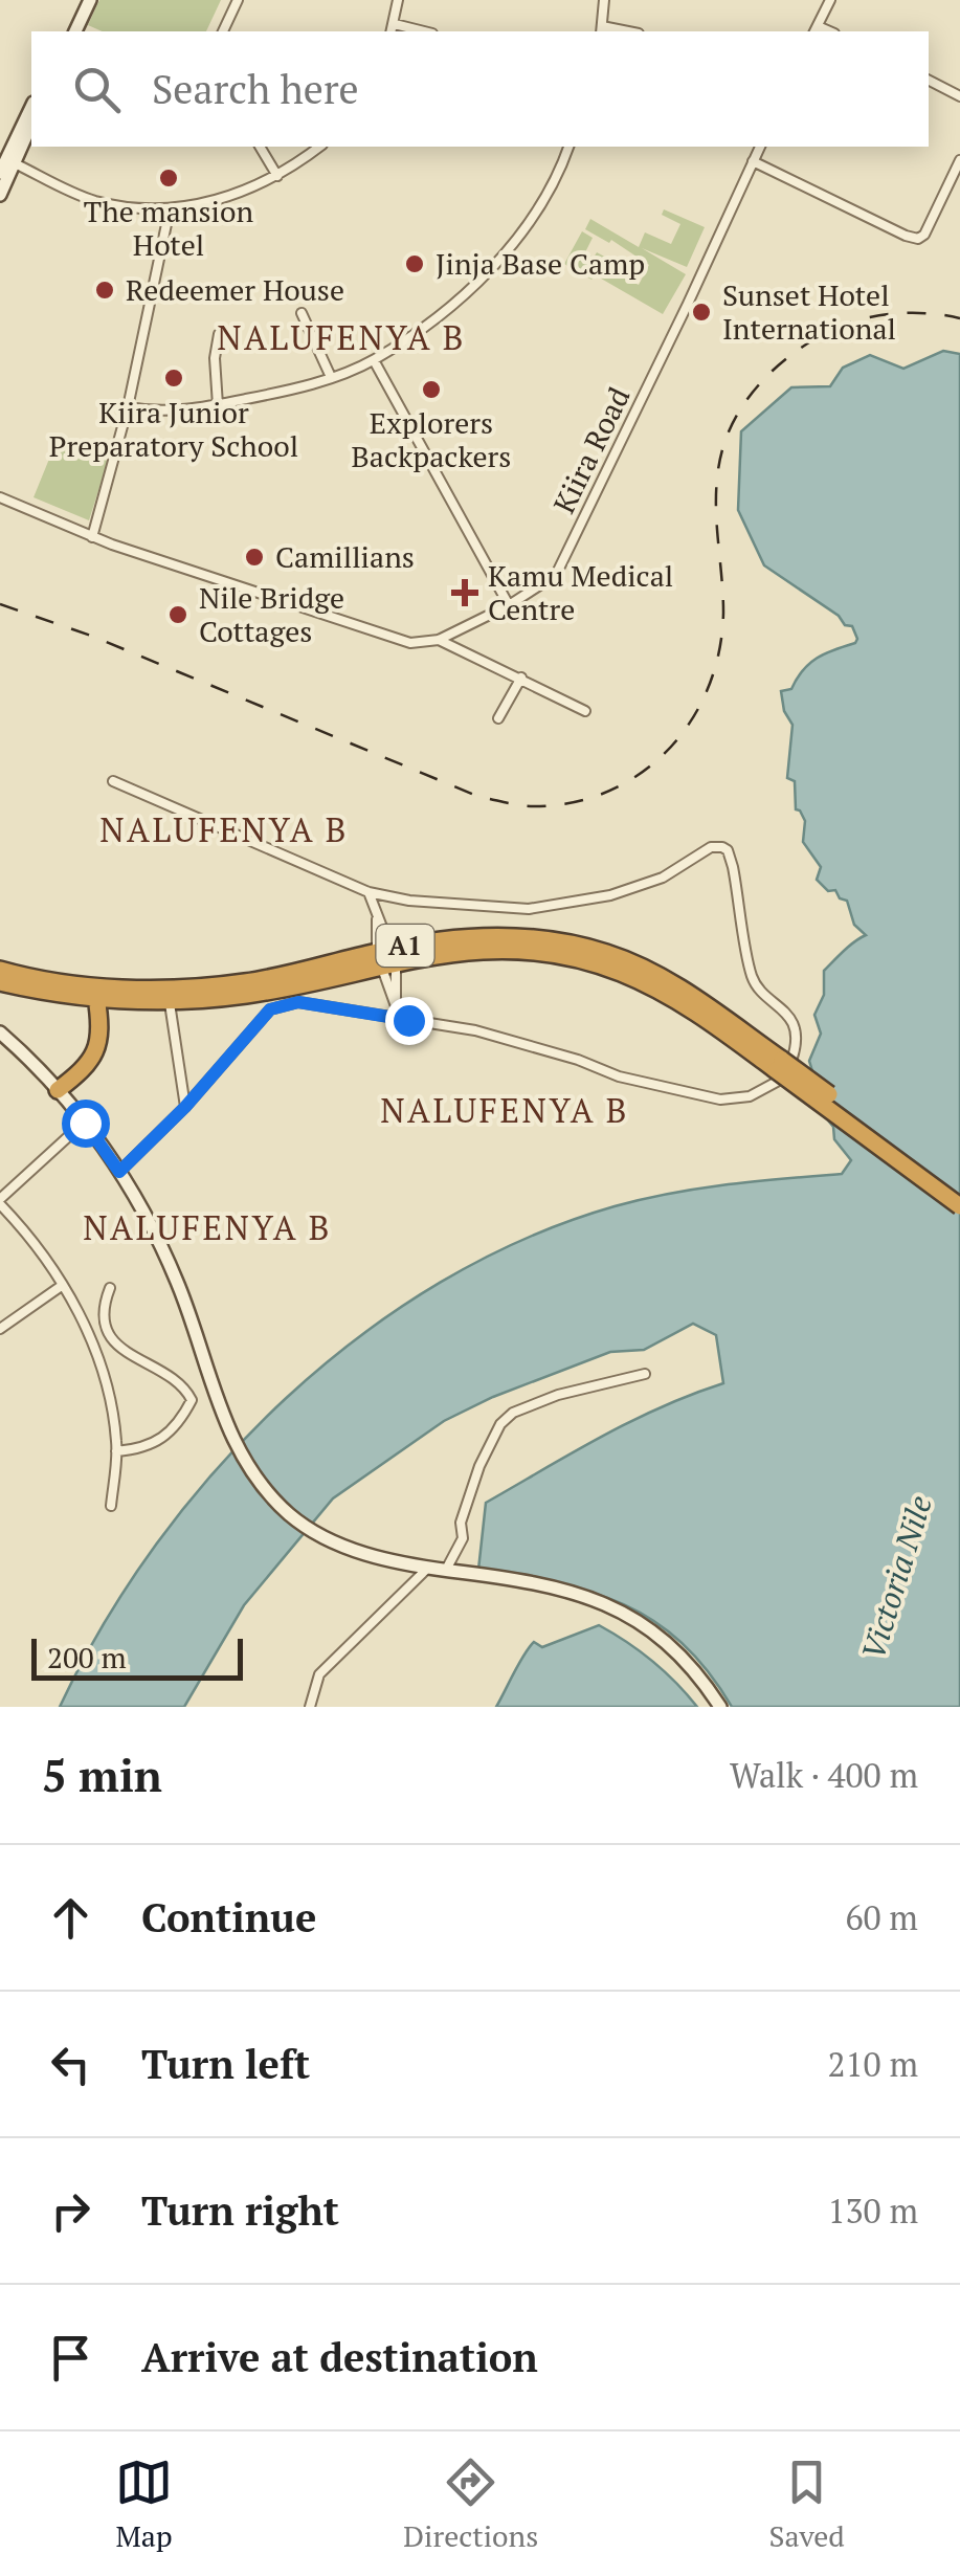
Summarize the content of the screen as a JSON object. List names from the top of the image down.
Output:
{
  "streets": {
    "highway": ["A1"],
    "street": ["Kiira Road"]
  },
  "districts": [
    "NALUFENYA B",
    "NALUFENYA B",
    "NALUFENYA B",
    "NALUFENYA B"
  ],
  "water": ["Victoria Nile"],
  "places": {
    "other": [
      "The mansion Hotel",
      "Jinja Base Camp",
      "Redeemer House",
      "Sunset Hotel International",
      "Kiira Junior Preparatory School",
      "Explorers Backpackers",
      "Camillians",
      "Nile Bridge Cottages"
    ],
    "health": ["Kamu Medical Centre"]
  },
  "scale_bar": "200 m",
  "page": {
    "search": "Search here",
    "scale": "200 m",
    "heading": ["5 min", "Walk · 400 m"],
    "list": [
      ["Continue", "60 m"],
      ["Turn left", "210 m"],
      ["Turn right", "130 m"],
      "Arrive at destination"
    ],
    "nav": ["Map", "Directions", "Saved"]
  }
}
